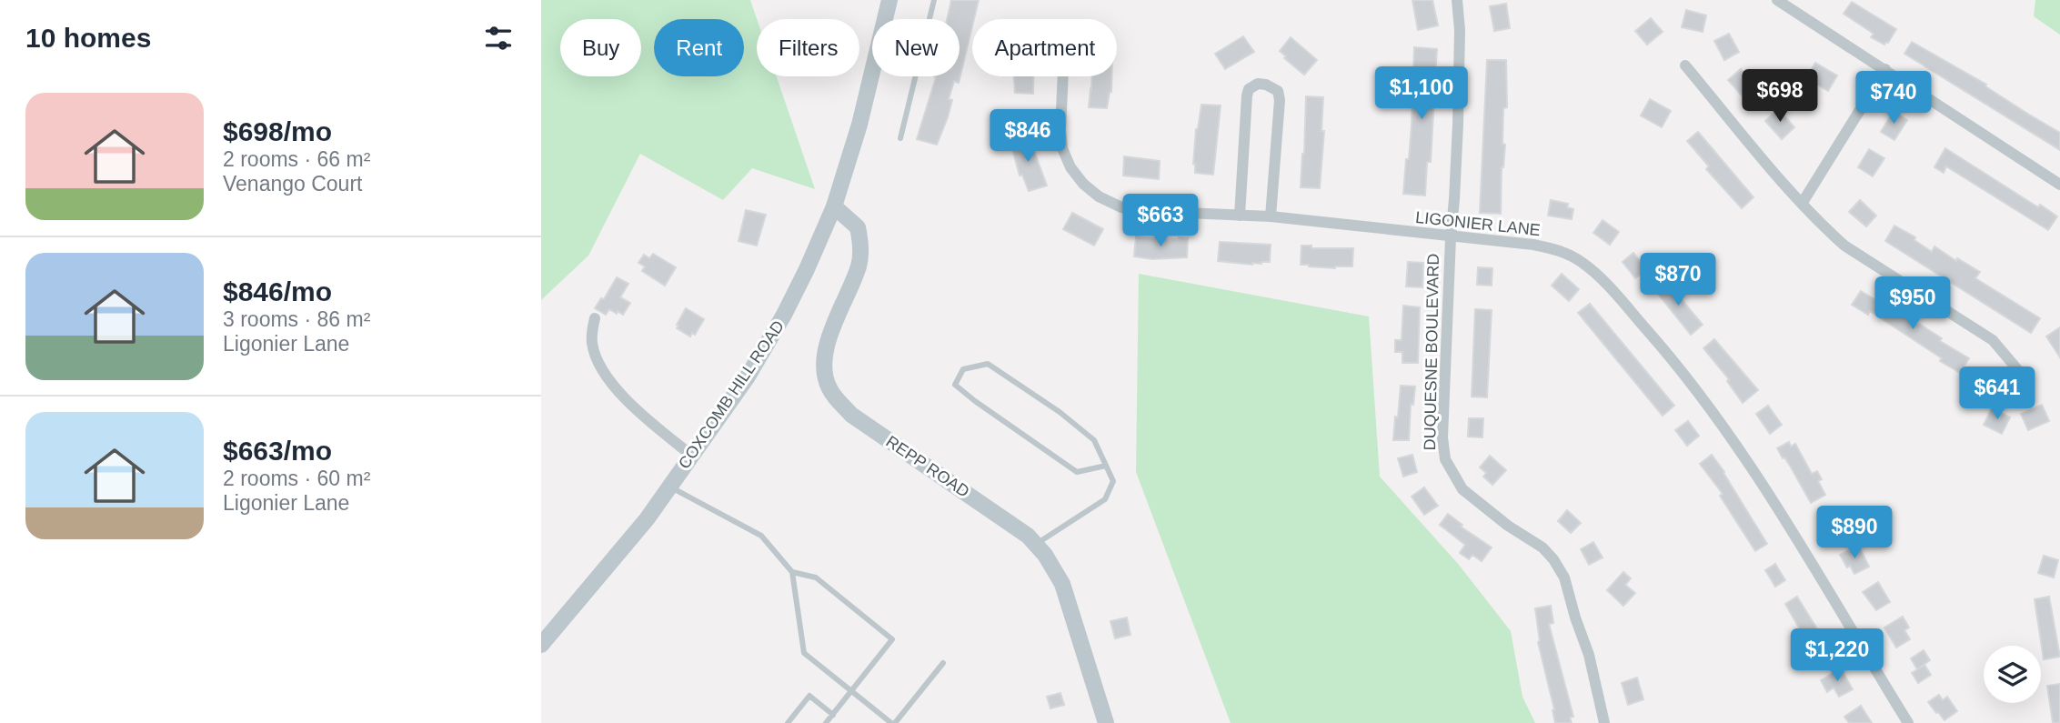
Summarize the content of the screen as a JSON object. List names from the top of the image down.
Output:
{
  "streets": {
    "main road": ["COXCOMB HILL ROAD", "REPP ROAD"],
    "street": ["LIGONIER LANE", "DUQUESNE BOULEVARD"]
  },
  "crossings": [
    ["LIGONIER LANE", "DUQUESNE BOULEVARD"],
    ["COXCOMB HILL ROAD", "REPP ROAD"]
  ],
  "page": {
    "heading": "10 homes",
    "chip": [
      "Buy",
      "Rent",
      "Filters",
      "New",
      "Apartment"
    ],
    "price": [
      "$1,100",
      "$698",
      "$740",
      "$846",
      "$663",
      "$870",
      "$950",
      "$641",
      "$890",
      "$1,220"
    ],
    "list": [
      {
        "name": "$698/mo",
        "note": "2 rooms · 66 m² · Venango Court"
      },
      {
        "name": "$846/mo",
        "note": "3 rooms · 86 m² · Ligonier Lane"
      },
      {
        "name": "$663/mo",
        "note": "2 rooms · 60 m² · Ligonier Lane"
      }
    ]
  }
}
